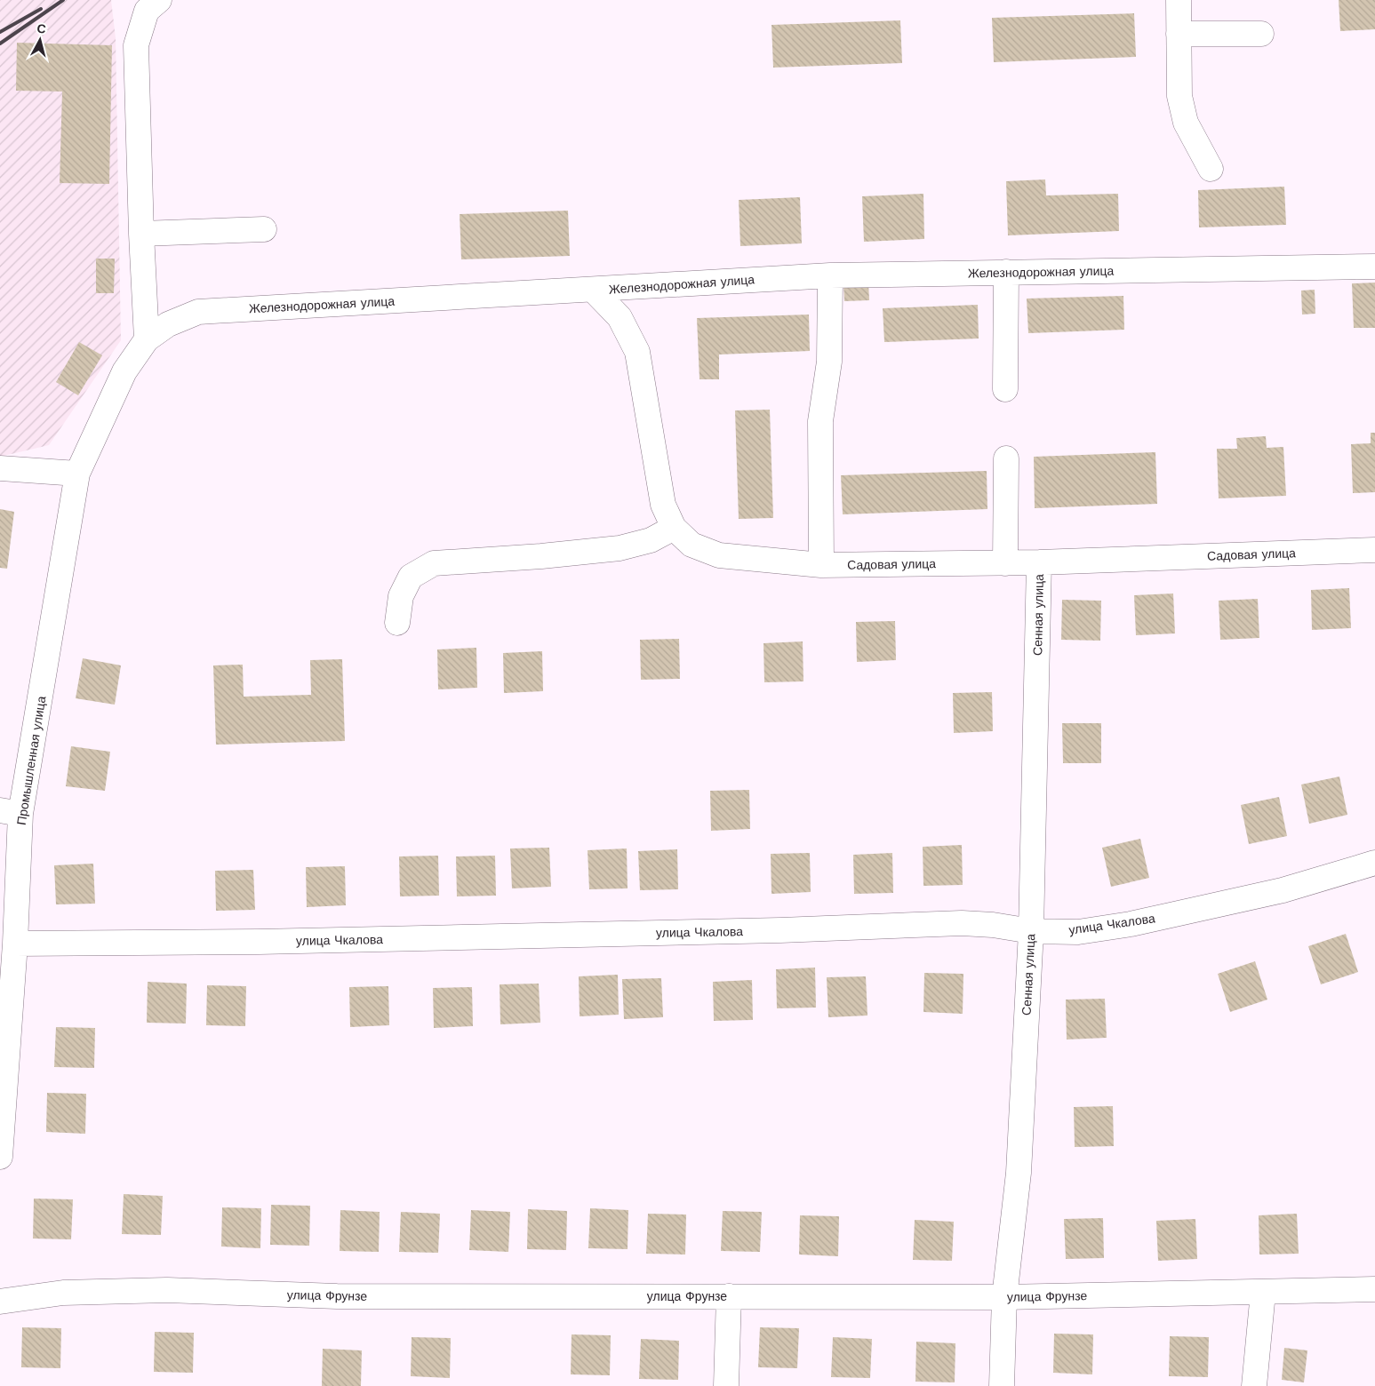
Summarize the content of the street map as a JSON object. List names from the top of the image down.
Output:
{
  "streets": {
    "street": [
      "Железнодорожная улица",
      "Садовая улица",
      "Сенная улица",
      "Промышленная улица",
      "улица Чкалова",
      "улица Фрунзе"
    ]
  },
  "crossings": [
    ["Железнодорожная улица", "Садовая улица"],
    ["Железнодорожная улица", "Промышленная улица"],
    ["Садовая улица", "Сенная улица"],
    ["Сенная улица", "улица Чкалова"],
    ["Сенная улица", "улица Фрунзе"],
    ["Промышленная улица", "улица Чкалова"]
  ],
  "north": "top"
}
